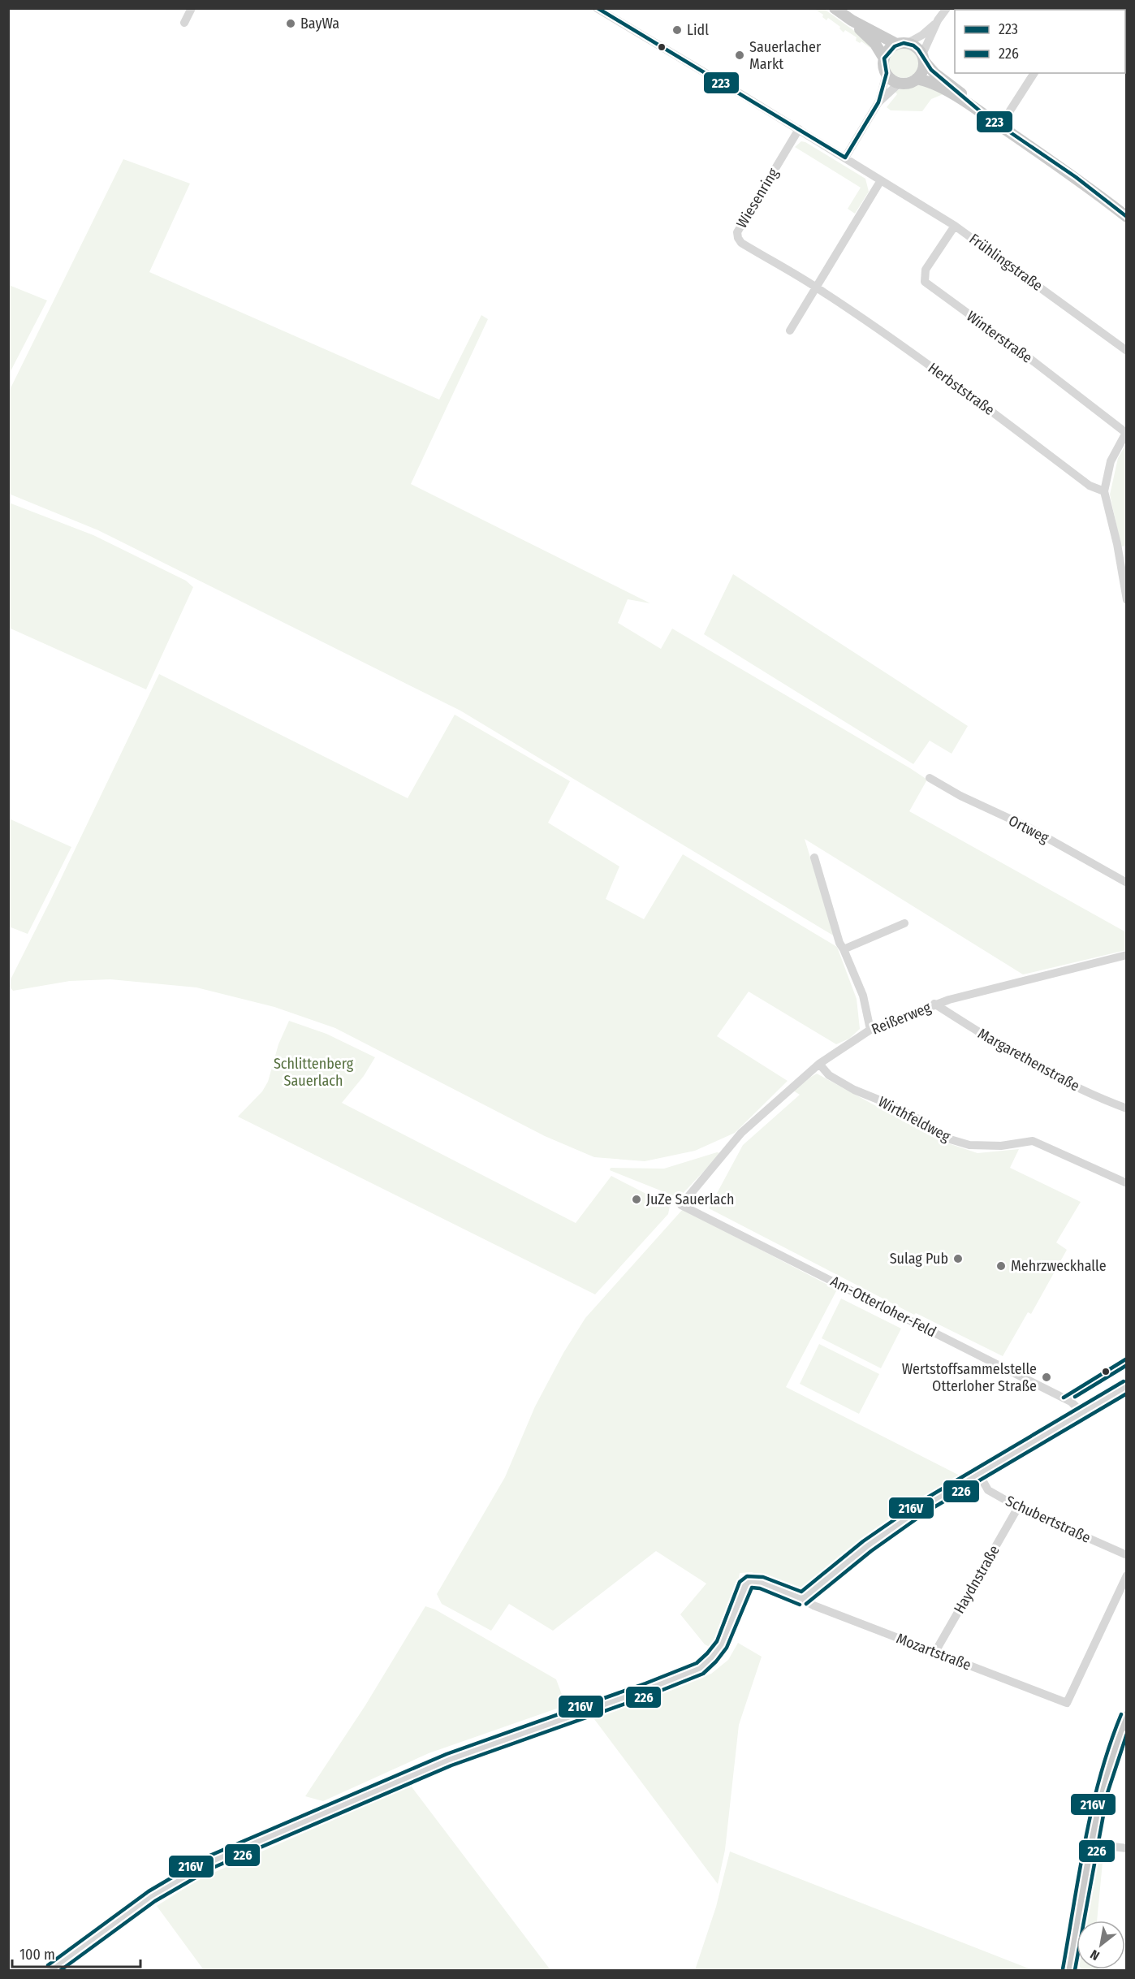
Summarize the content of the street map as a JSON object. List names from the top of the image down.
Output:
{
  "streets": {
    "street": [
      "Wiesenring",
      "Frühlingstraße",
      "Winterstraße",
      "Herbststraße",
      "Ortweg",
      "Reißerweg",
      "Margarethenstraße",
      "Wirthfeldweg",
      "Am-Otterloher-Feld",
      "Schubertstraße",
      "Haydnstraße",
      "Mozartstraße"
    ]
  },
  "crossings": [
    ["Wiesenring", "Herbststraße"],
    ["Frühlingstraße", "Winterstraße"],
    ["Reißerweg", "Margarethenstraße"],
    ["Reißerweg", "Wirthfeldweg"],
    ["Reißerweg", "Am-Otterloher-Feld"],
    ["Schubertstraße", "Haydnstraße"],
    ["Haydnstraße", "Mozartstraße"]
  ],
  "parks": ["Schlittenberg Sauerlach"],
  "places": [
    "BayWa",
    "Lidl",
    "Sauerlacher Markt",
    "JuZe Sauerlach",
    "Sulag Pub",
    "Mehrzweckhalle",
    "Wertstoffsammelstelle Otterloher Straße"
  ],
  "lines": ["transit line 223", "transit line 226", "transit line 216V"],
  "legend": ["223", "226"],
  "scale_bar": "100 m",
  "north": "bottom left"
}
